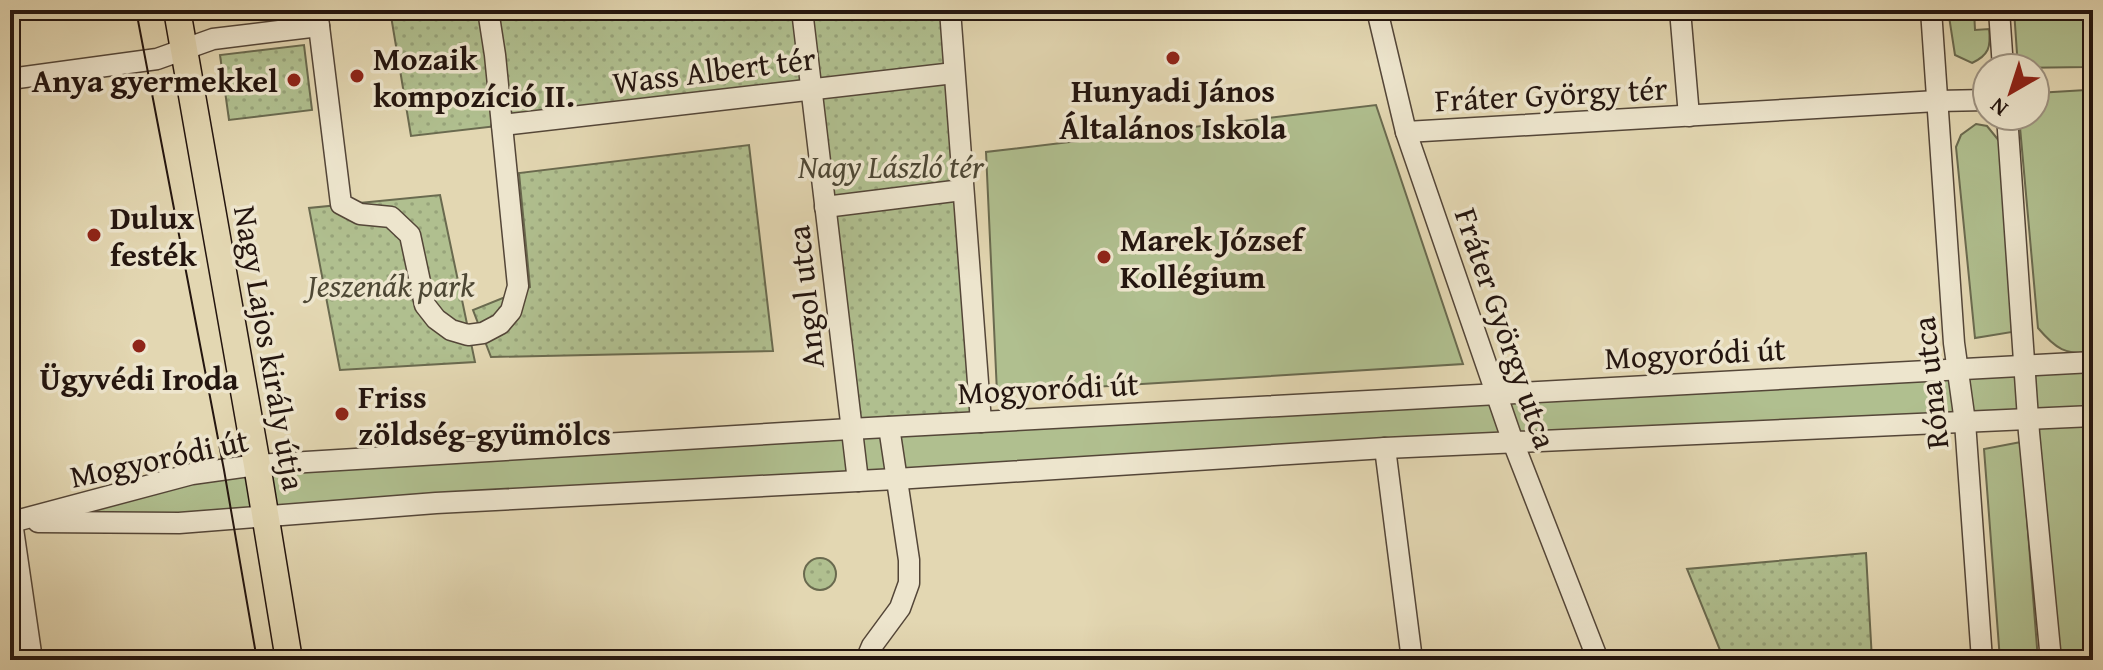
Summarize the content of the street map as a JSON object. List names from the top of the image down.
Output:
{
  "streets": {
    "main road": ["Nagy Lajos király útja"],
    "street": [
      "Wass Albert tér",
      "Fráter György tér",
      "Angol utca",
      "Fráter György utca",
      "Mogyoródi út",
      "Róna utca"
    ]
  },
  "crossings": [
    ["Wass Albert tér", "Angol utca"],
    ["Fráter György tér", "Fráter György utca"],
    ["Angol utca", "Mogyoródi út"],
    ["Fráter György utca", "Mogyoródi út"],
    ["Nagy Lajos király útja", "Mogyoródi út"],
    ["Mogyoródi út", "Róna utca"]
  ],
  "parks": ["Nagy László tér", "Jeszenák park"],
  "places": [
    "Hunyadi János Általános Iskola",
    "Mozaik kompozíció II.",
    "Anya gyermekkel",
    "Dulux festék",
    "Marek József Kollégium",
    "Ügyvédi Iroda",
    "Friss zöldség-gyümölcs"
  ],
  "north": "bottom left"
}
